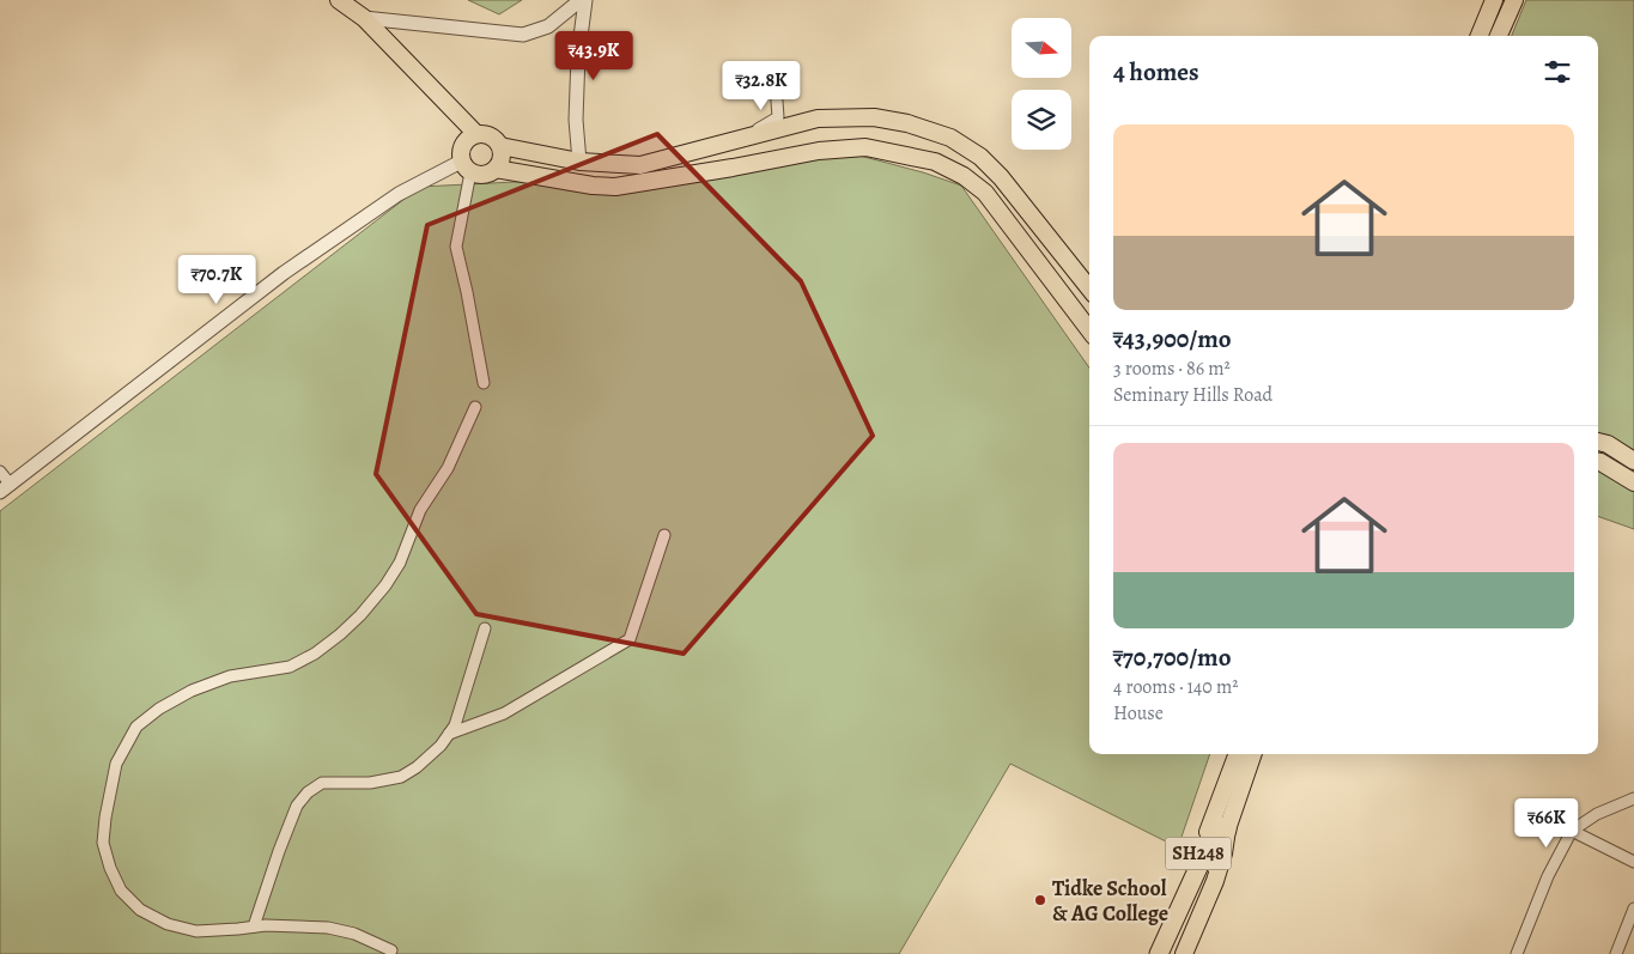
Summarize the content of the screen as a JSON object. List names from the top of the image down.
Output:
{
  "streets": {
    "main road": ["SH248"]
  },
  "places": ["Tidke School & AG College"],
  "north": "right",
  "page": {
    "price": [
      "₹43.9K",
      "₹32.8K",
      "₹70.7K",
      "₹66K"
    ],
    "heading": "4 homes",
    "list": [
      {
        "name": "₹43,900/mo",
        "note": "3 rooms · 86 m² · Seminary Hills Road"
      },
      {
        "name": "₹70,700/mo",
        "note": "4 rooms · 140 m² · House"
      }
    ]
  }
}
